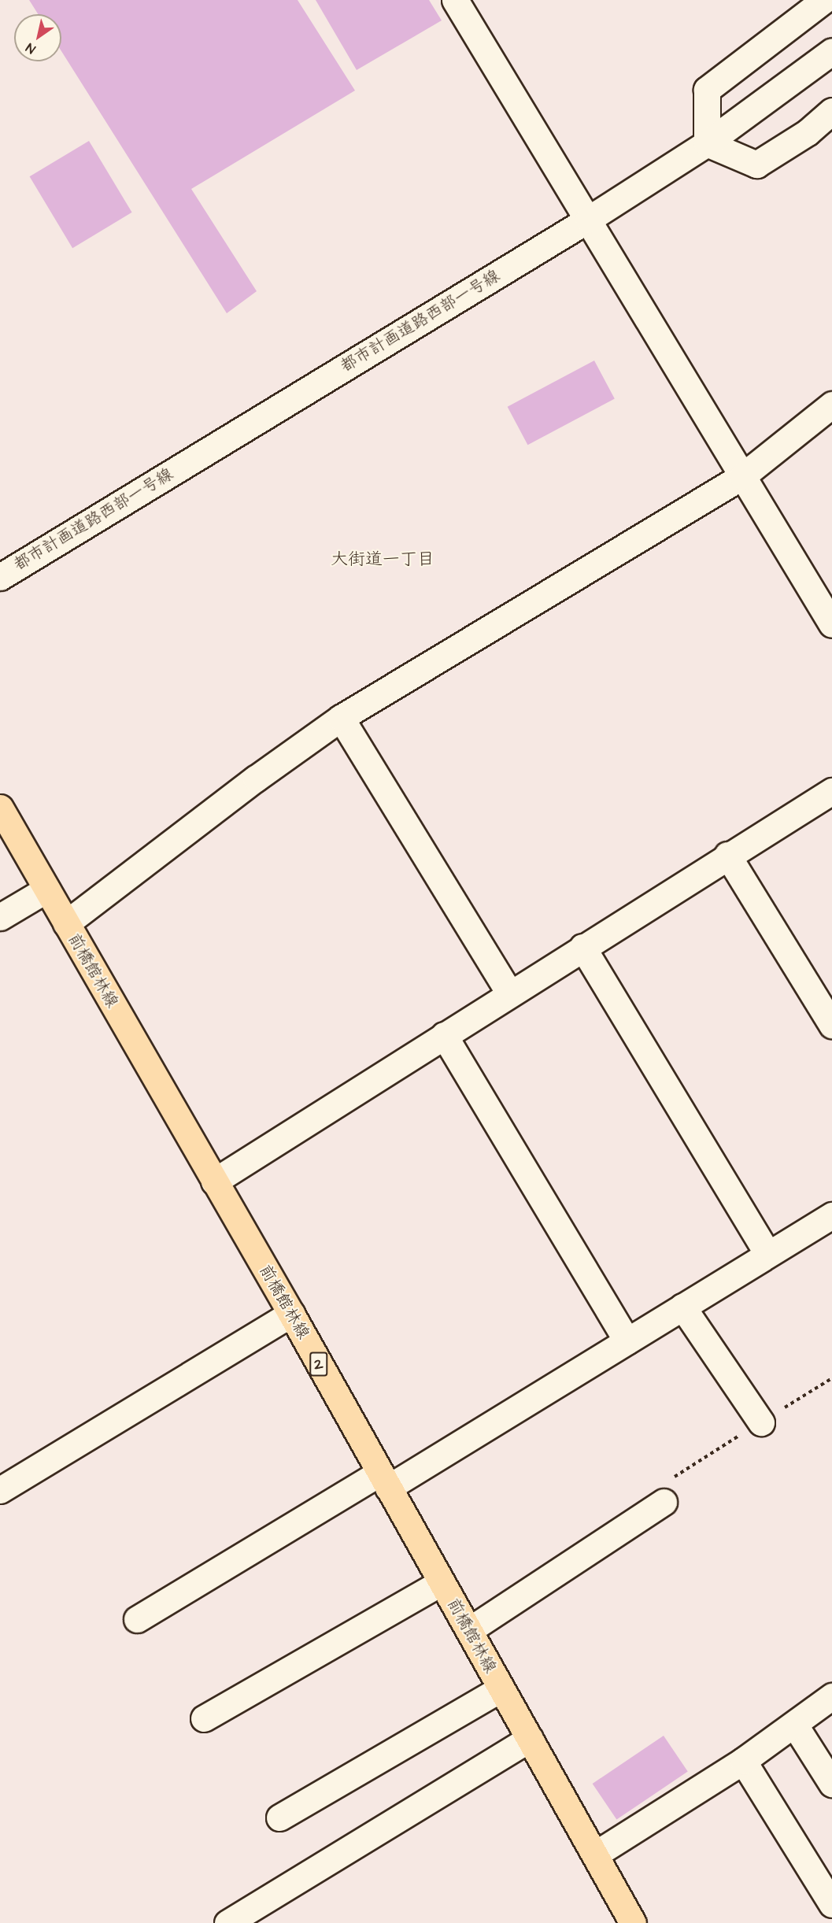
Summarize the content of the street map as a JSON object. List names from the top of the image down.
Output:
{
  "streets": {
    "main road": ["前橋館林線", "2"],
    "street": ["都市計画道路西部一号線"]
  },
  "districts": ["大街道一丁目"],
  "north": "bottom left"
}
